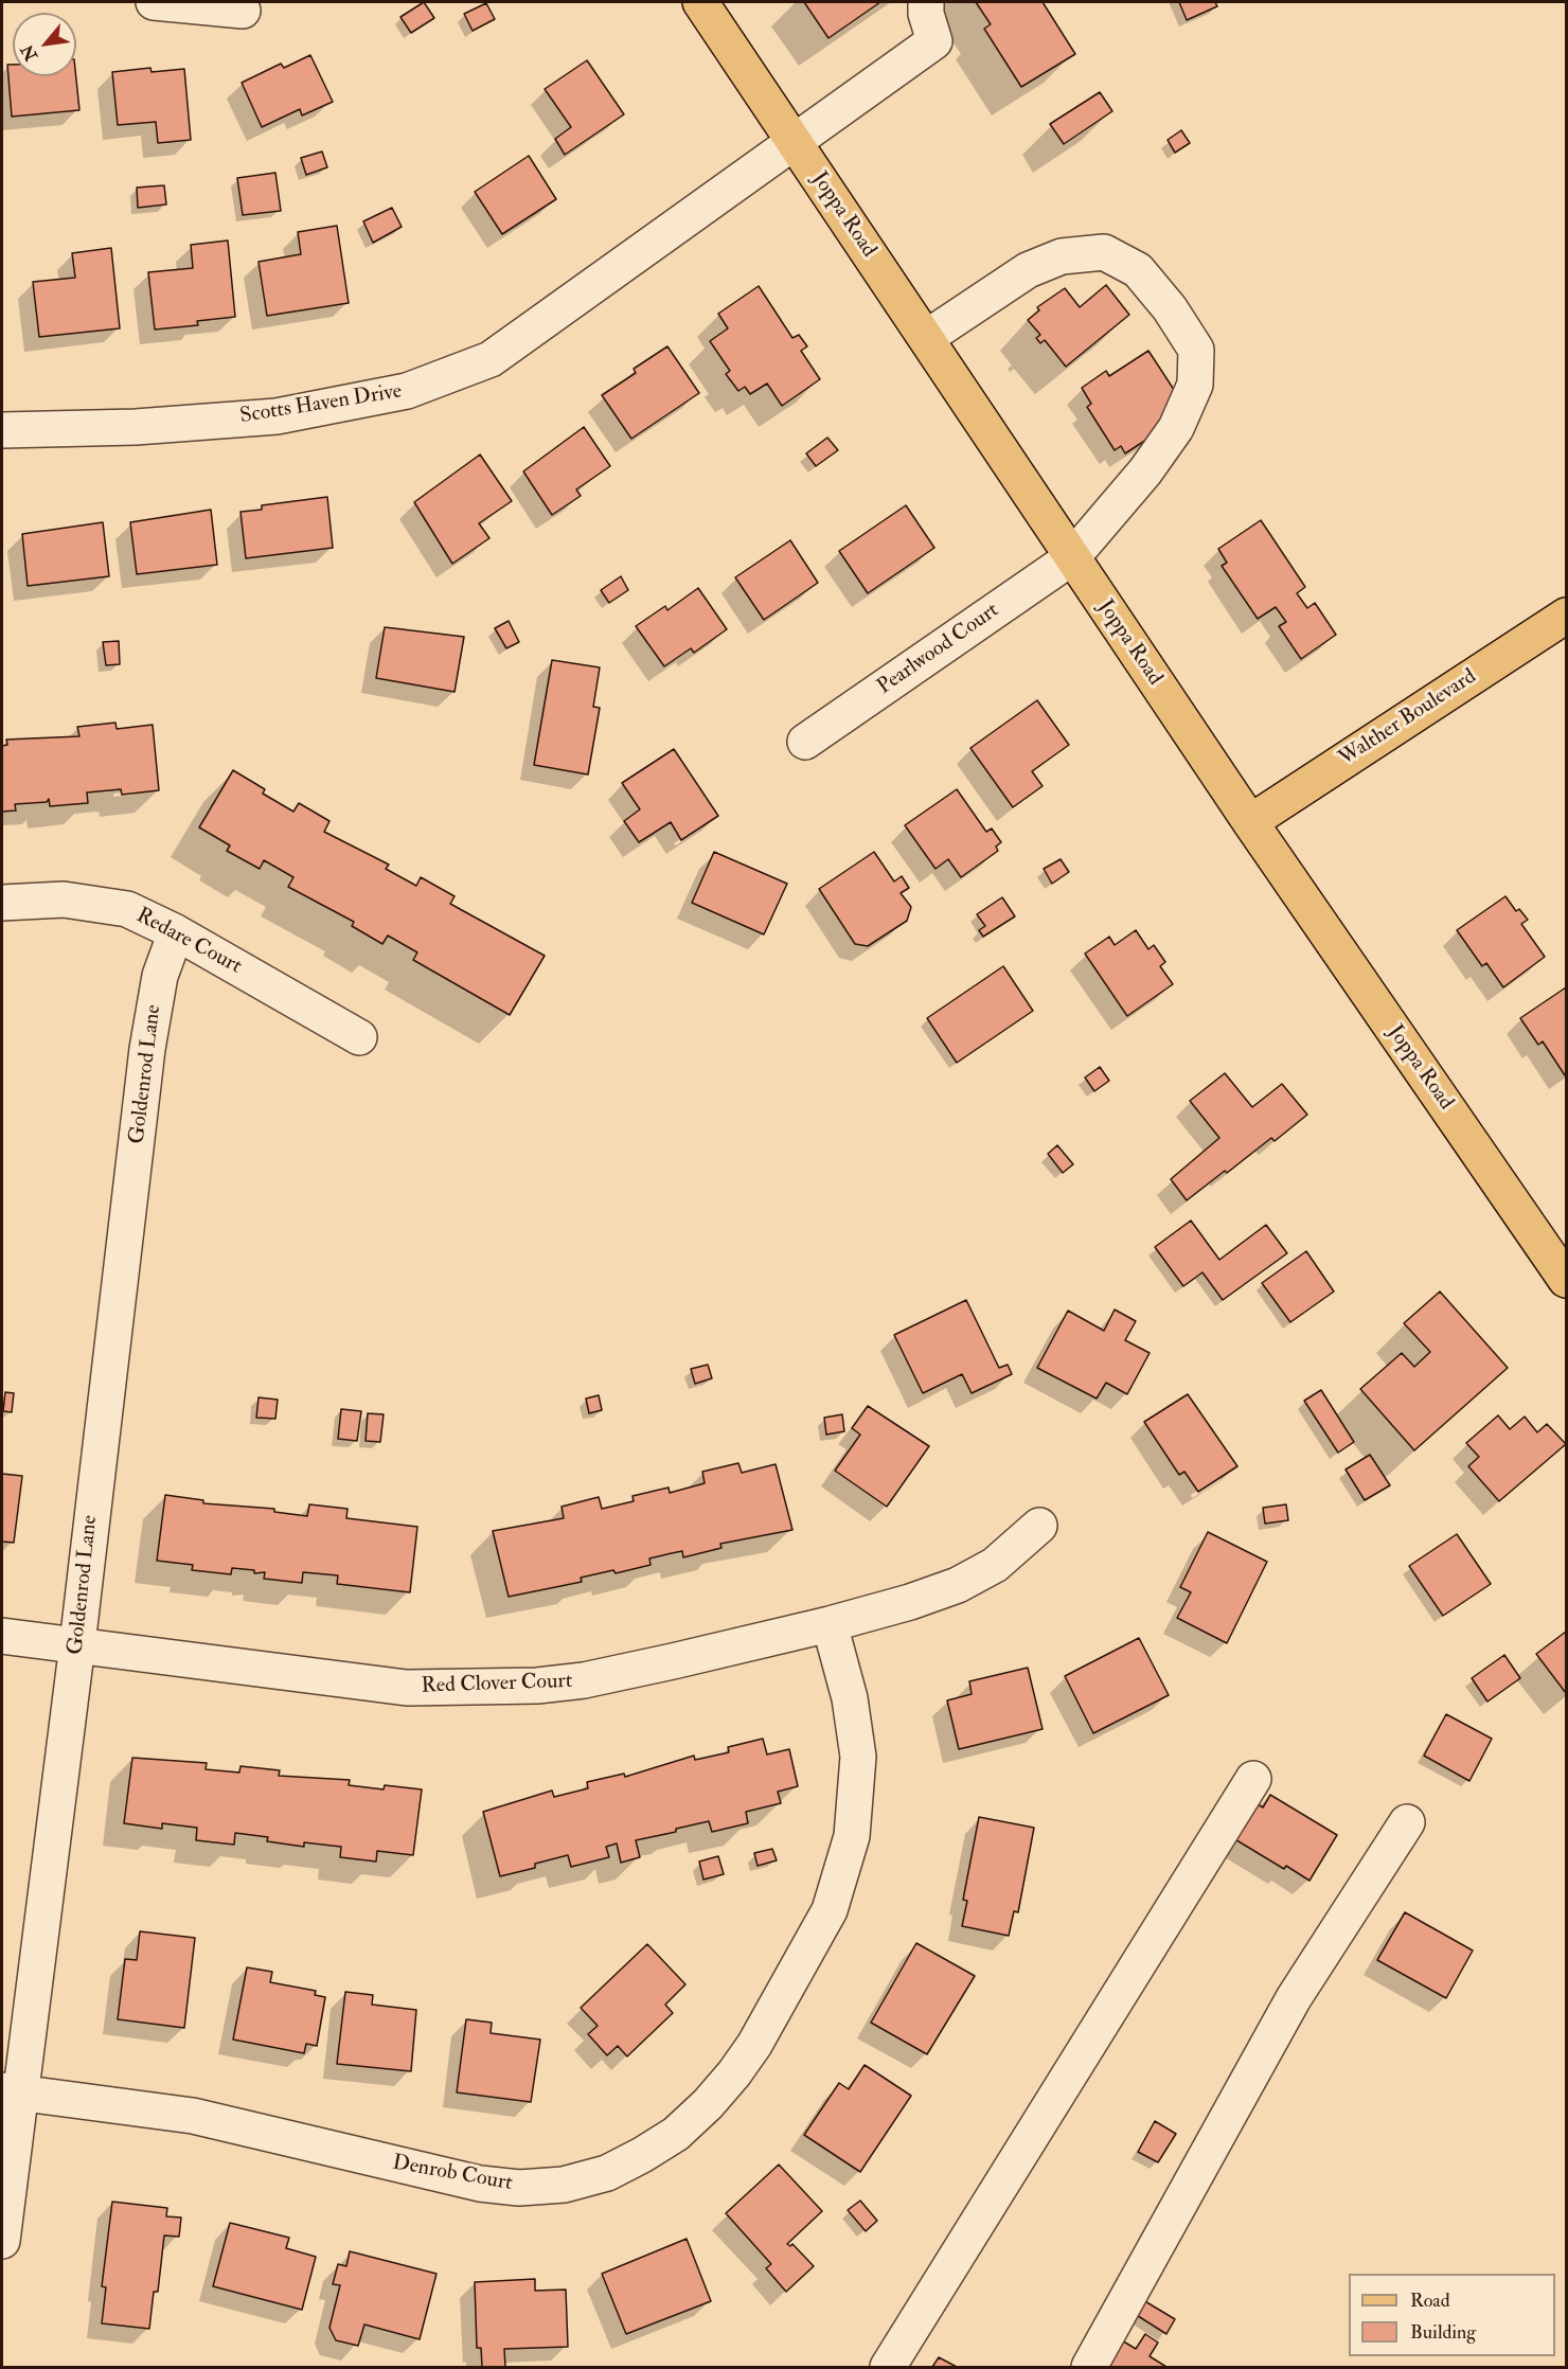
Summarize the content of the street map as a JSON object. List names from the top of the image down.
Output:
{
  "streets": {
    "main road": ["Joppa Road", "Walther Boulevard"],
    "street": [
      "Scotts Haven Drive",
      "Pearlwood Court",
      "Redare Court",
      "Goldenrod Lane",
      "Red Clover Court",
      "Denrob Court"
    ]
  },
  "crossings": [
    ["Joppa Road", "Scotts Haven Drive"],
    ["Joppa Road", "Pearlwood Court"],
    ["Joppa Road", "Walther Boulevard"],
    ["Redare Court", "Goldenrod Lane"],
    ["Goldenrod Lane", "Red Clover Court"],
    ["Goldenrod Lane", "Denrob Court"],
    ["Red Clover Court", "Denrob Court"]
  ],
  "legend": ["Road", "Building"],
  "north": "bottom left"
}
